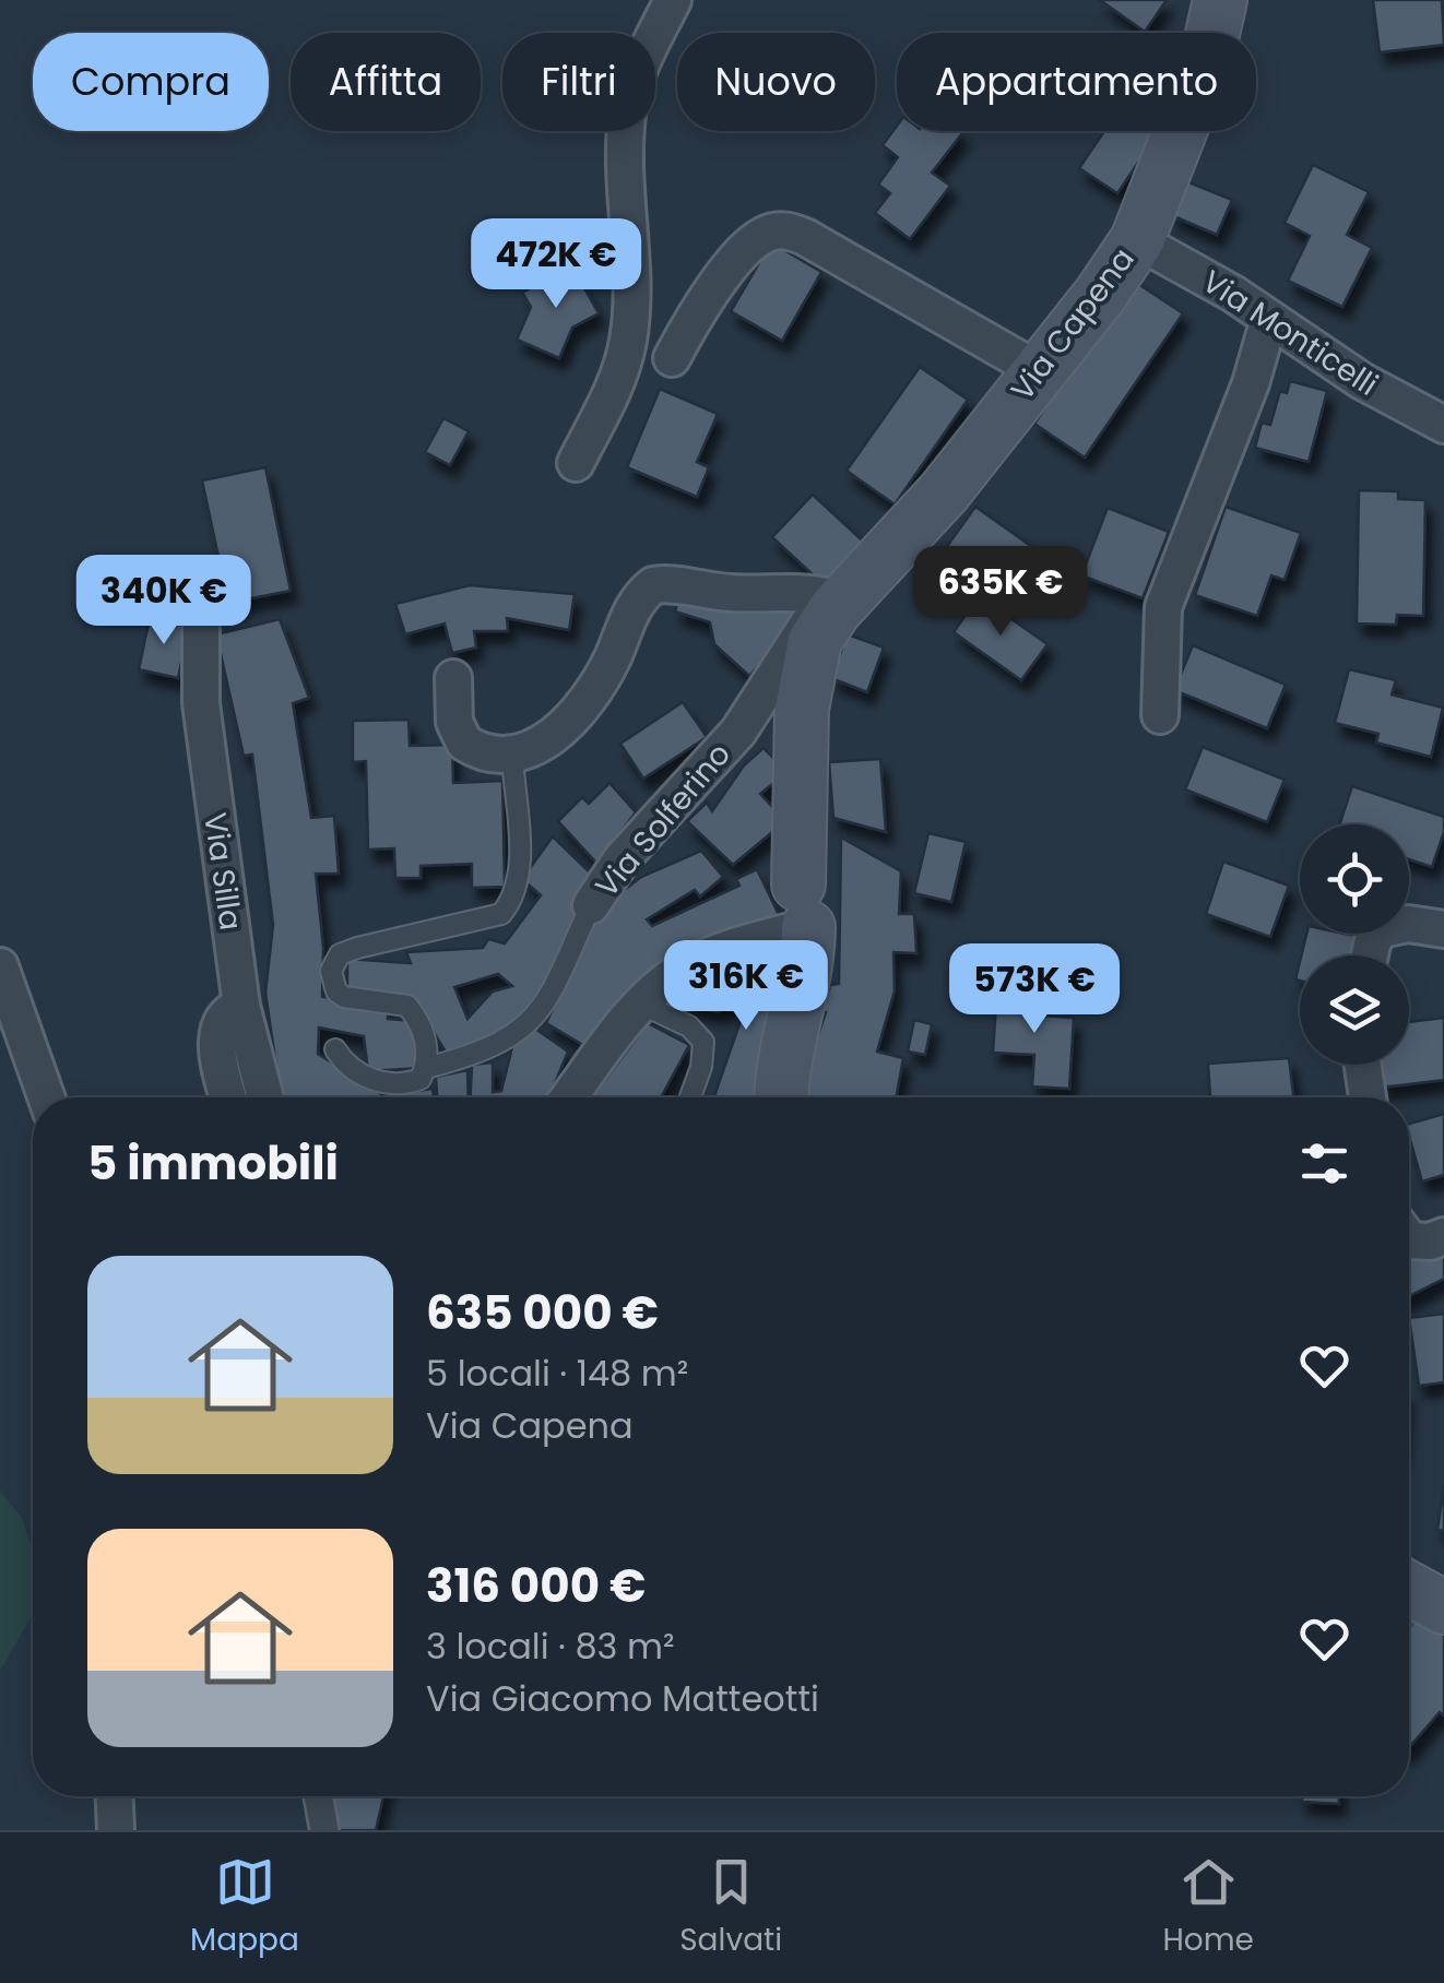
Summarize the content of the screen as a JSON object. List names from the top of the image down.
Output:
{
  "streets": {
    "main road": ["Via Capena"],
    "street": ["Via Monticelli", "Via Solferino", "Via Silla"]
  },
  "crossings": [
    ["Via Capena", "Via Monticelli"],
    ["Via Capena", "Via Solferino"]
  ],
  "page": {
    "chip": [
      "Compra",
      "Affitta",
      "Filtri",
      "Nuovo",
      "Appartamento"
    ],
    "price": [
      "472K €",
      "635K €",
      "340K €",
      "316K €",
      "573K €"
    ],
    "heading": "5 immobili",
    "list": [
      {
        "name": "635 000 €",
        "note": "5 locali · 148 m² · Via Capena"
      },
      {
        "name": "316 000 €",
        "note": "3 locali · 83 m² · Via Giacomo Matteotti"
      }
    ],
    "tabs": ["Mappa", "Salvati", "Home"]
  }
}
